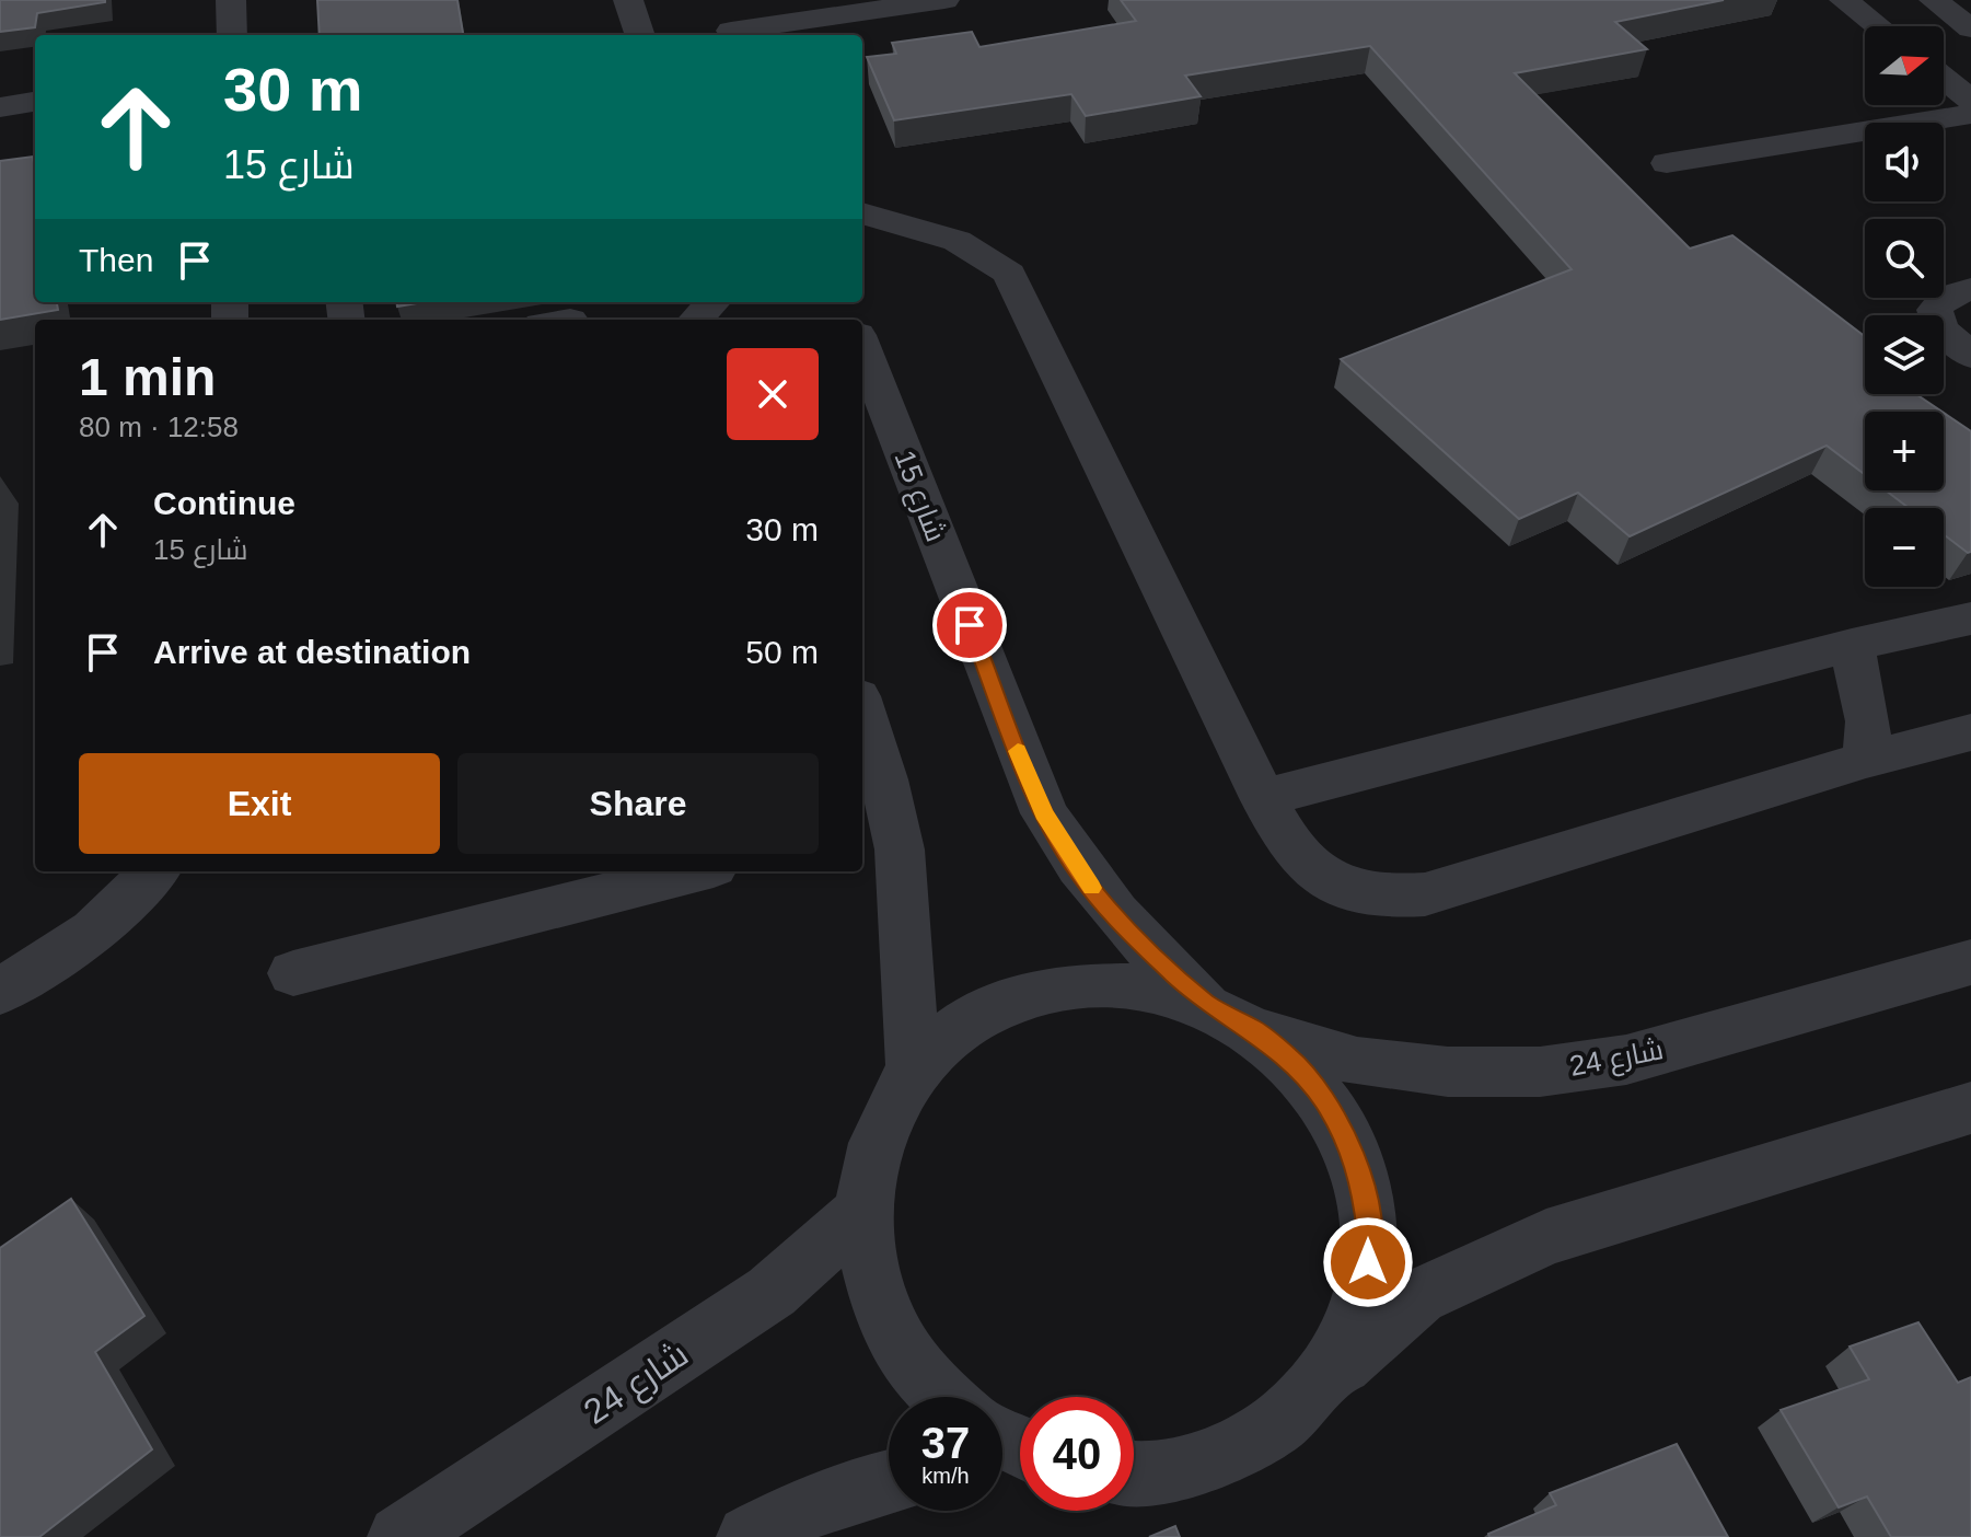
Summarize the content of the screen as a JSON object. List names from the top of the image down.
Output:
{
  "streets": {
    "street": ["شارع 15", "شارع 24"]
  },
  "crossings": [
    ["شارع 15", "شارع 24"]
  ],
  "north": "right",
  "page": {
    "map_buttons": ["+", "−"],
    "turn": ["30 m", "شارع 15"],
    "then": "Then",
    "heading": ["1 min", "80 m · 12:58"],
    "list": [
      {
        "name": "Continue",
        "note": "شارع 15",
        "value": "30 m"
      },
      {
        "name": "Arrive at destination",
        "value": "50 m"
      }
    ],
    "buttons": ["Exit", "Share"],
    "speed": "37 km/h",
    "limit": "40"
  }
}
